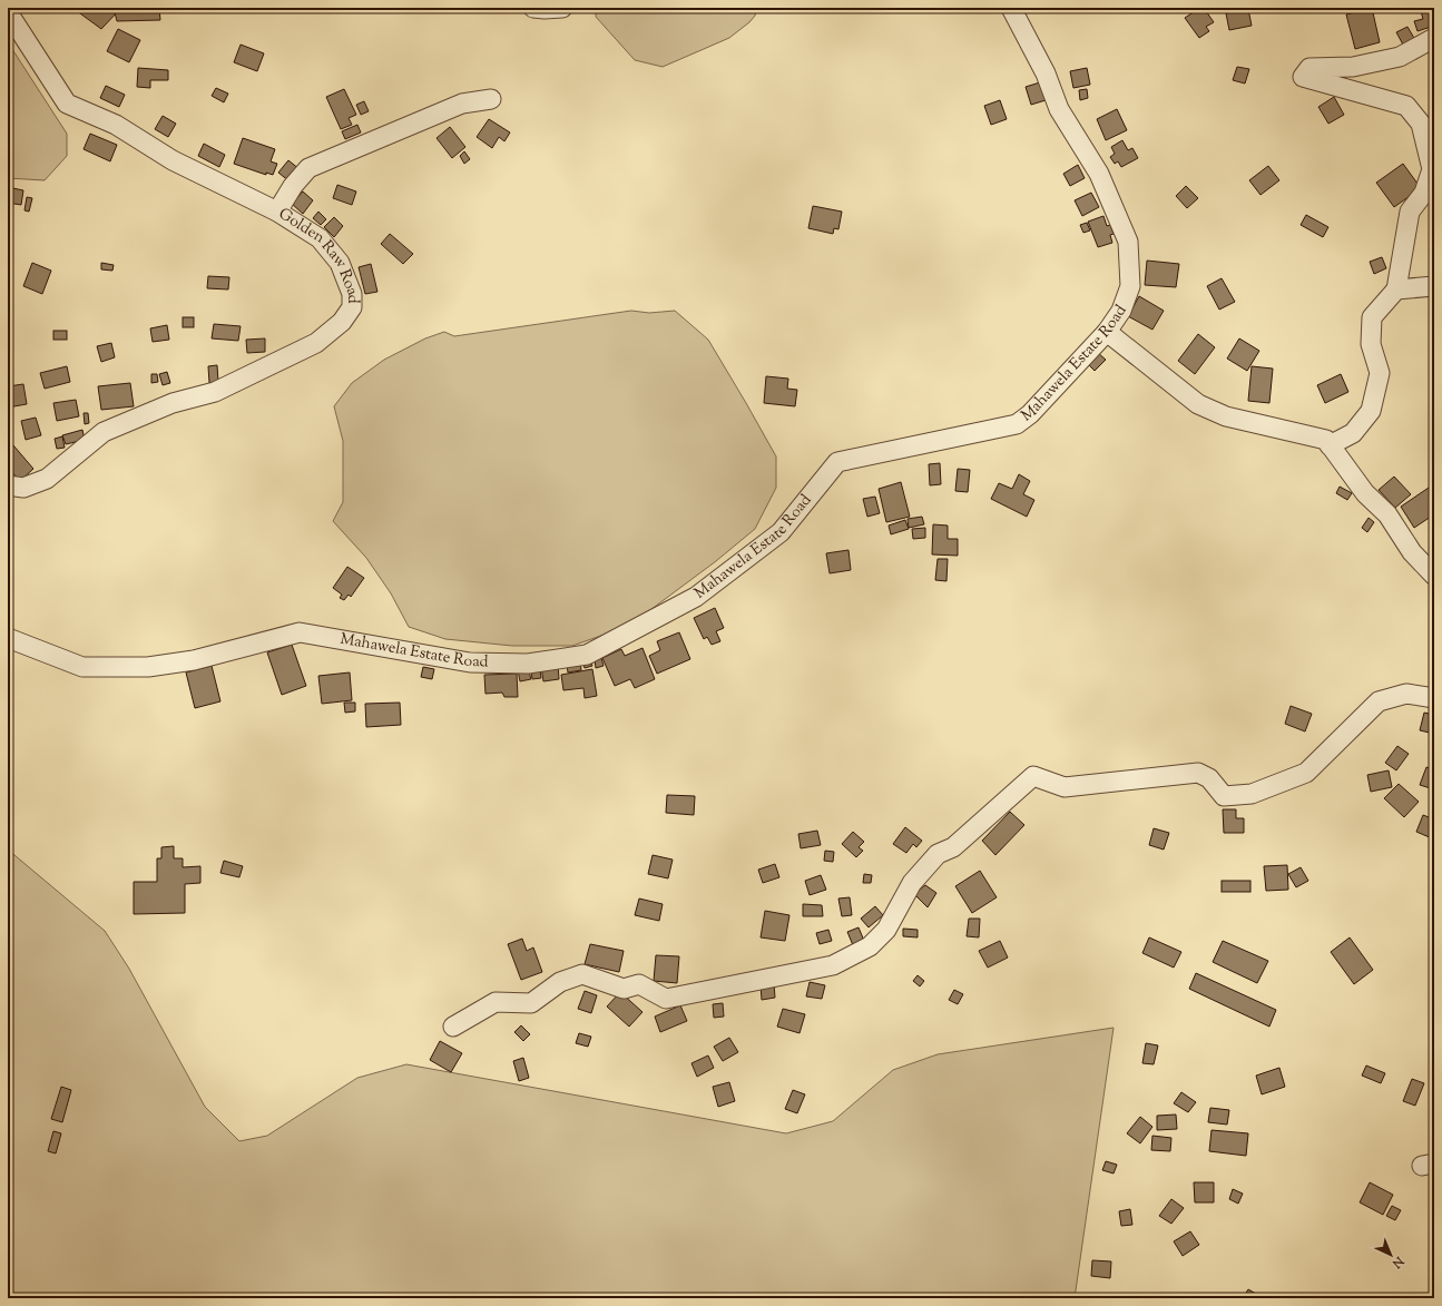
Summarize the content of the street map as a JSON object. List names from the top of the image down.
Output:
{
  "streets": {
    "street": ["Golden Raw Road", "Mahawela Estate Road"]
  },
  "north": "bottom right"
}
